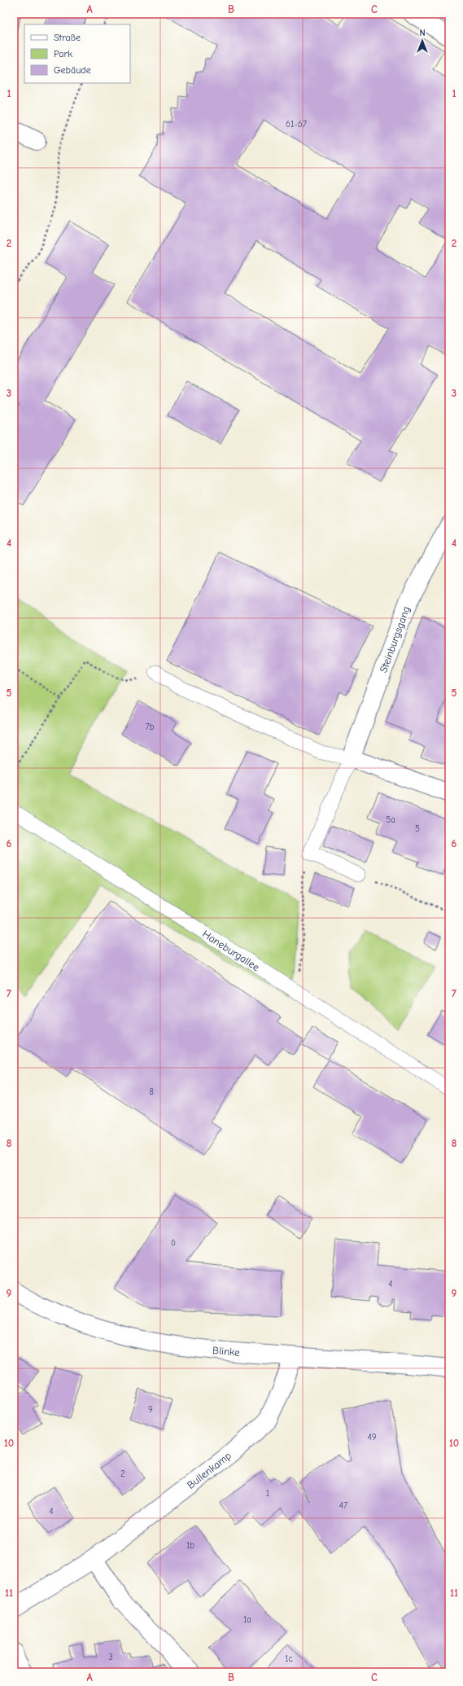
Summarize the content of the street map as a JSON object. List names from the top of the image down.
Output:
{
  "streets": {
    "street": ["Steinburgsgang", "Blinke", "Bullenkamp"],
    "lane": ["Haneburgallee"]
  },
  "crossings": [
    ["Blinke", "Bullenkamp"]
  ],
  "house_numbers": [
    "61-67",
    "7b",
    "5a",
    "5",
    "8",
    "6",
    "4",
    "9",
    "49",
    "2",
    "1",
    "47",
    "4",
    "1b",
    "1a",
    "3",
    "1c"
  ],
  "legend": ["Straße", "Park", "Gebäude"],
  "north": "top",
  "grid": {
    "columns": ["A", "B", "C"],
    "rows": [
      "1",
      "2",
      "3",
      "4",
      "5",
      "6",
      "7",
      "8",
      "9",
      "10",
      "11"
    ]
  }
}
